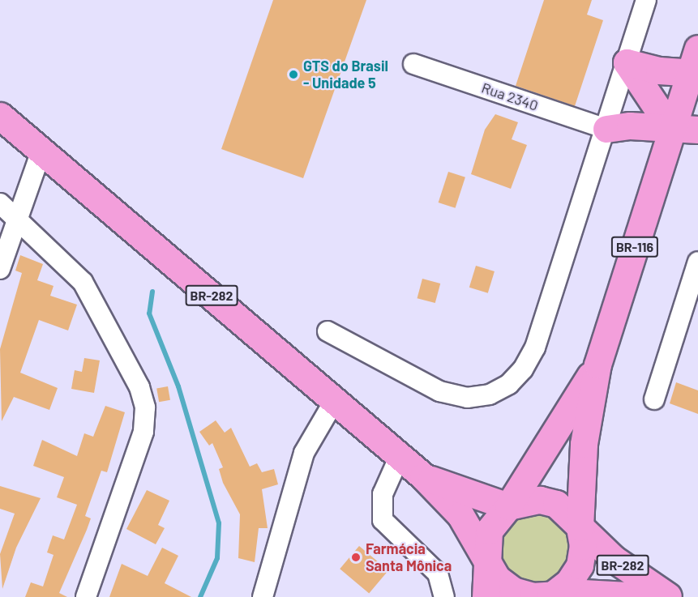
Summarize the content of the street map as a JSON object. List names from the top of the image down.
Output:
{
  "streets": {
    "highway": ["BR-116", "BR-282"],
    "street": ["Rua 2340"]
  },
  "crossings": [
    ["BR-116", "BR-282"]
  ],
  "places": ["GTS do Brasil - Unidade 5", "Farmácia Santa Mônica"]
}
